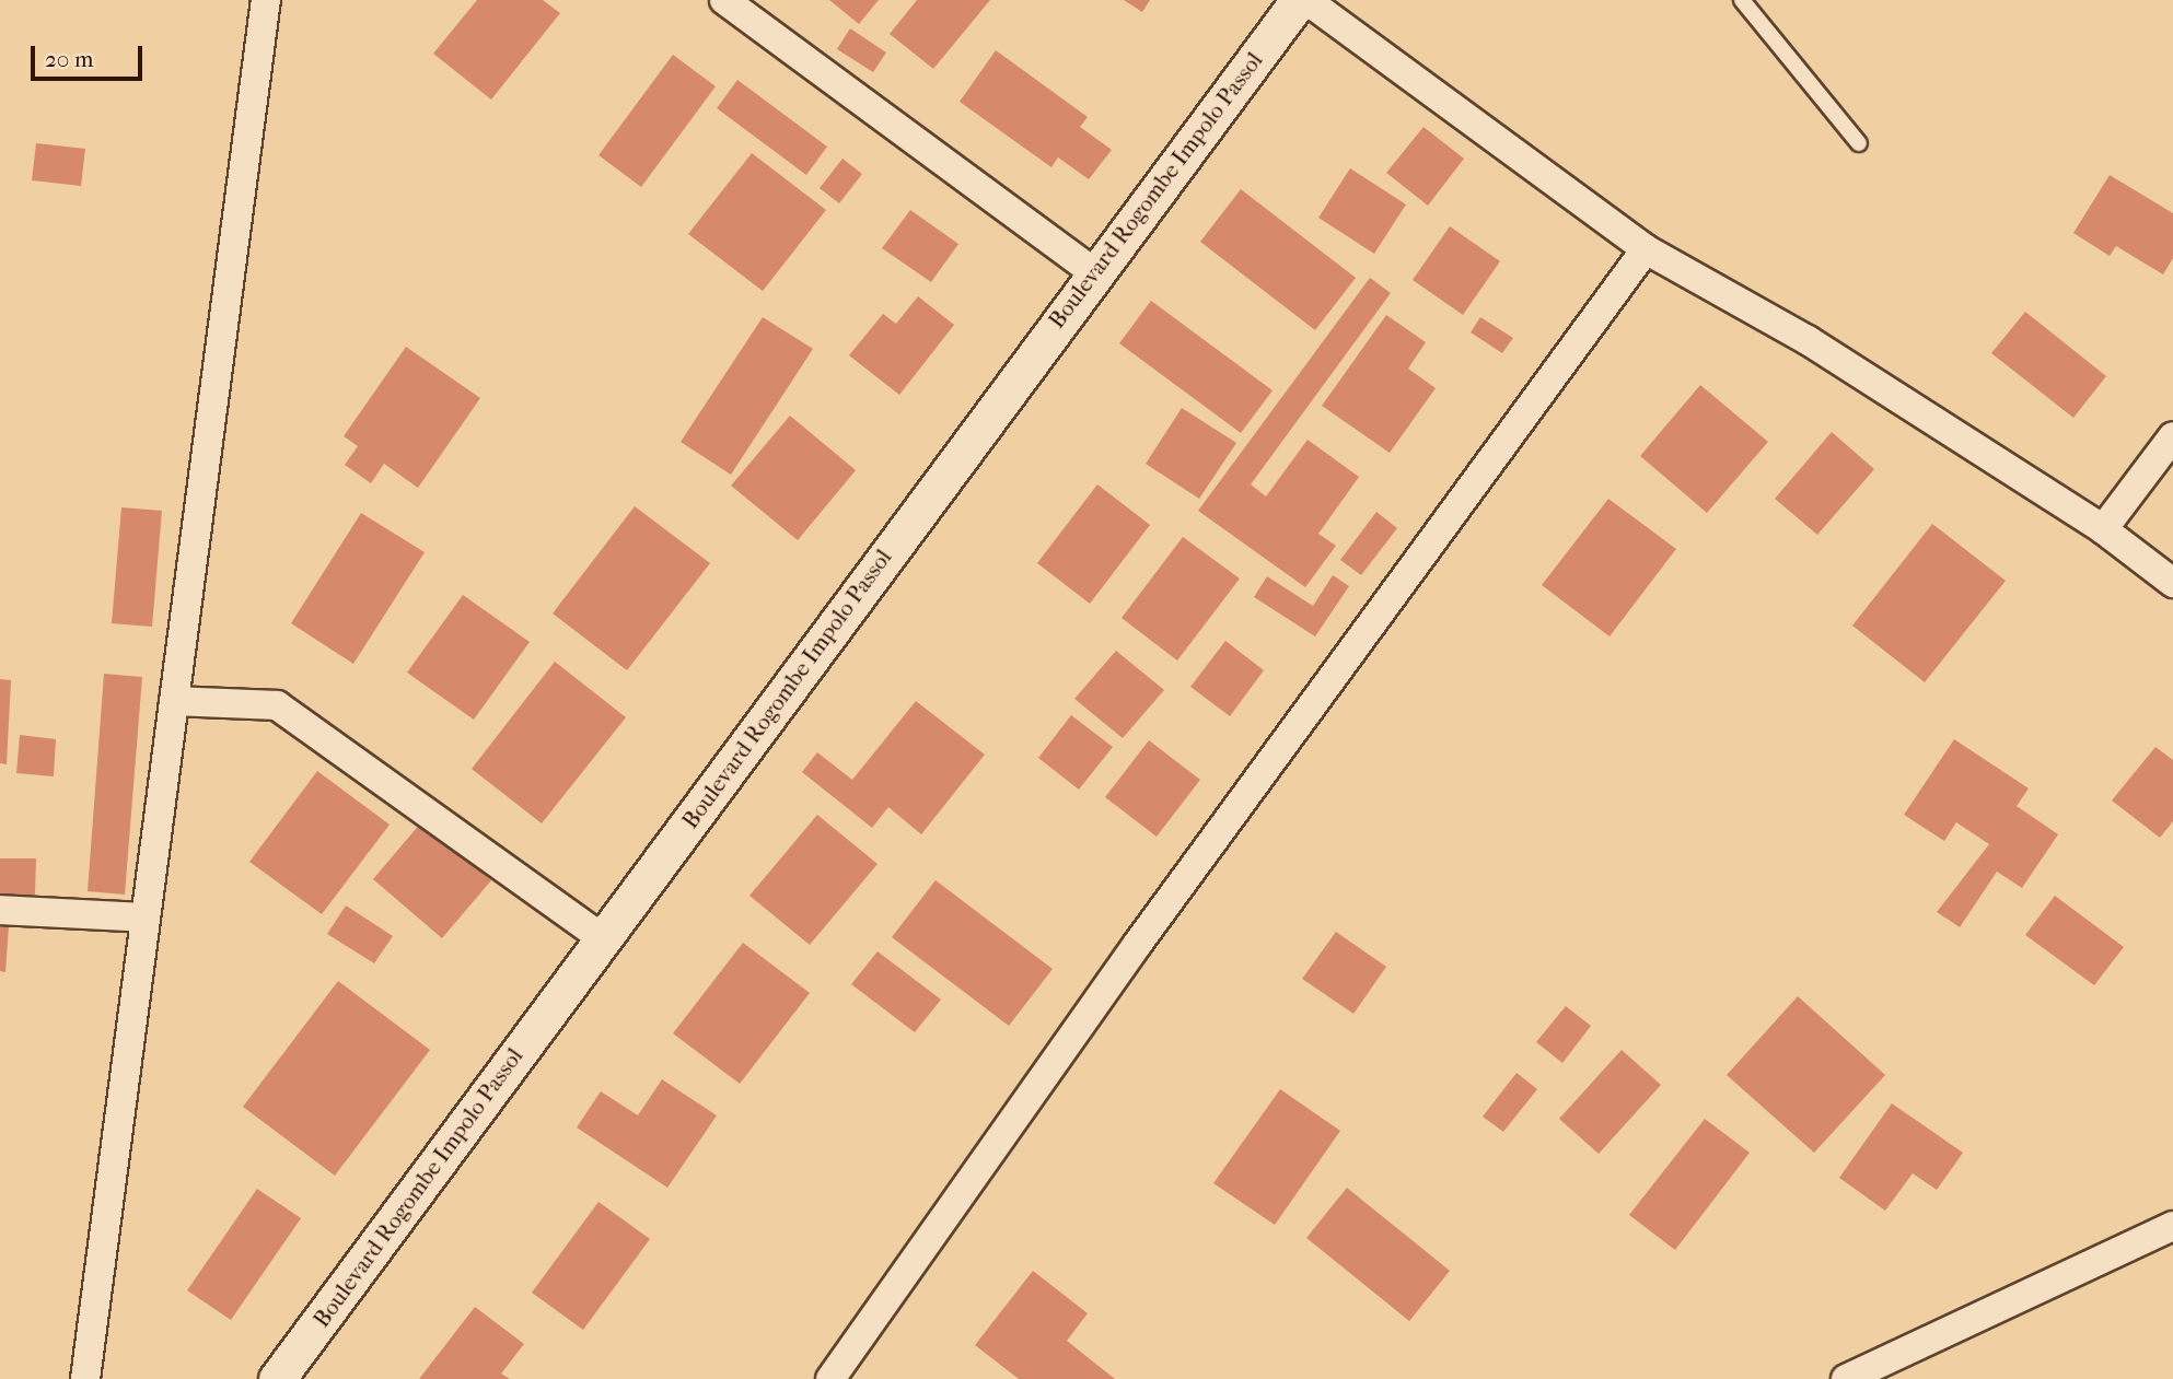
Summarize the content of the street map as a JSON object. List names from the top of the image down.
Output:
{
  "streets": {
    "street": ["Boulevard Rogombe Impolo Passol"]
  },
  "scale_bar": "20 m"
}
